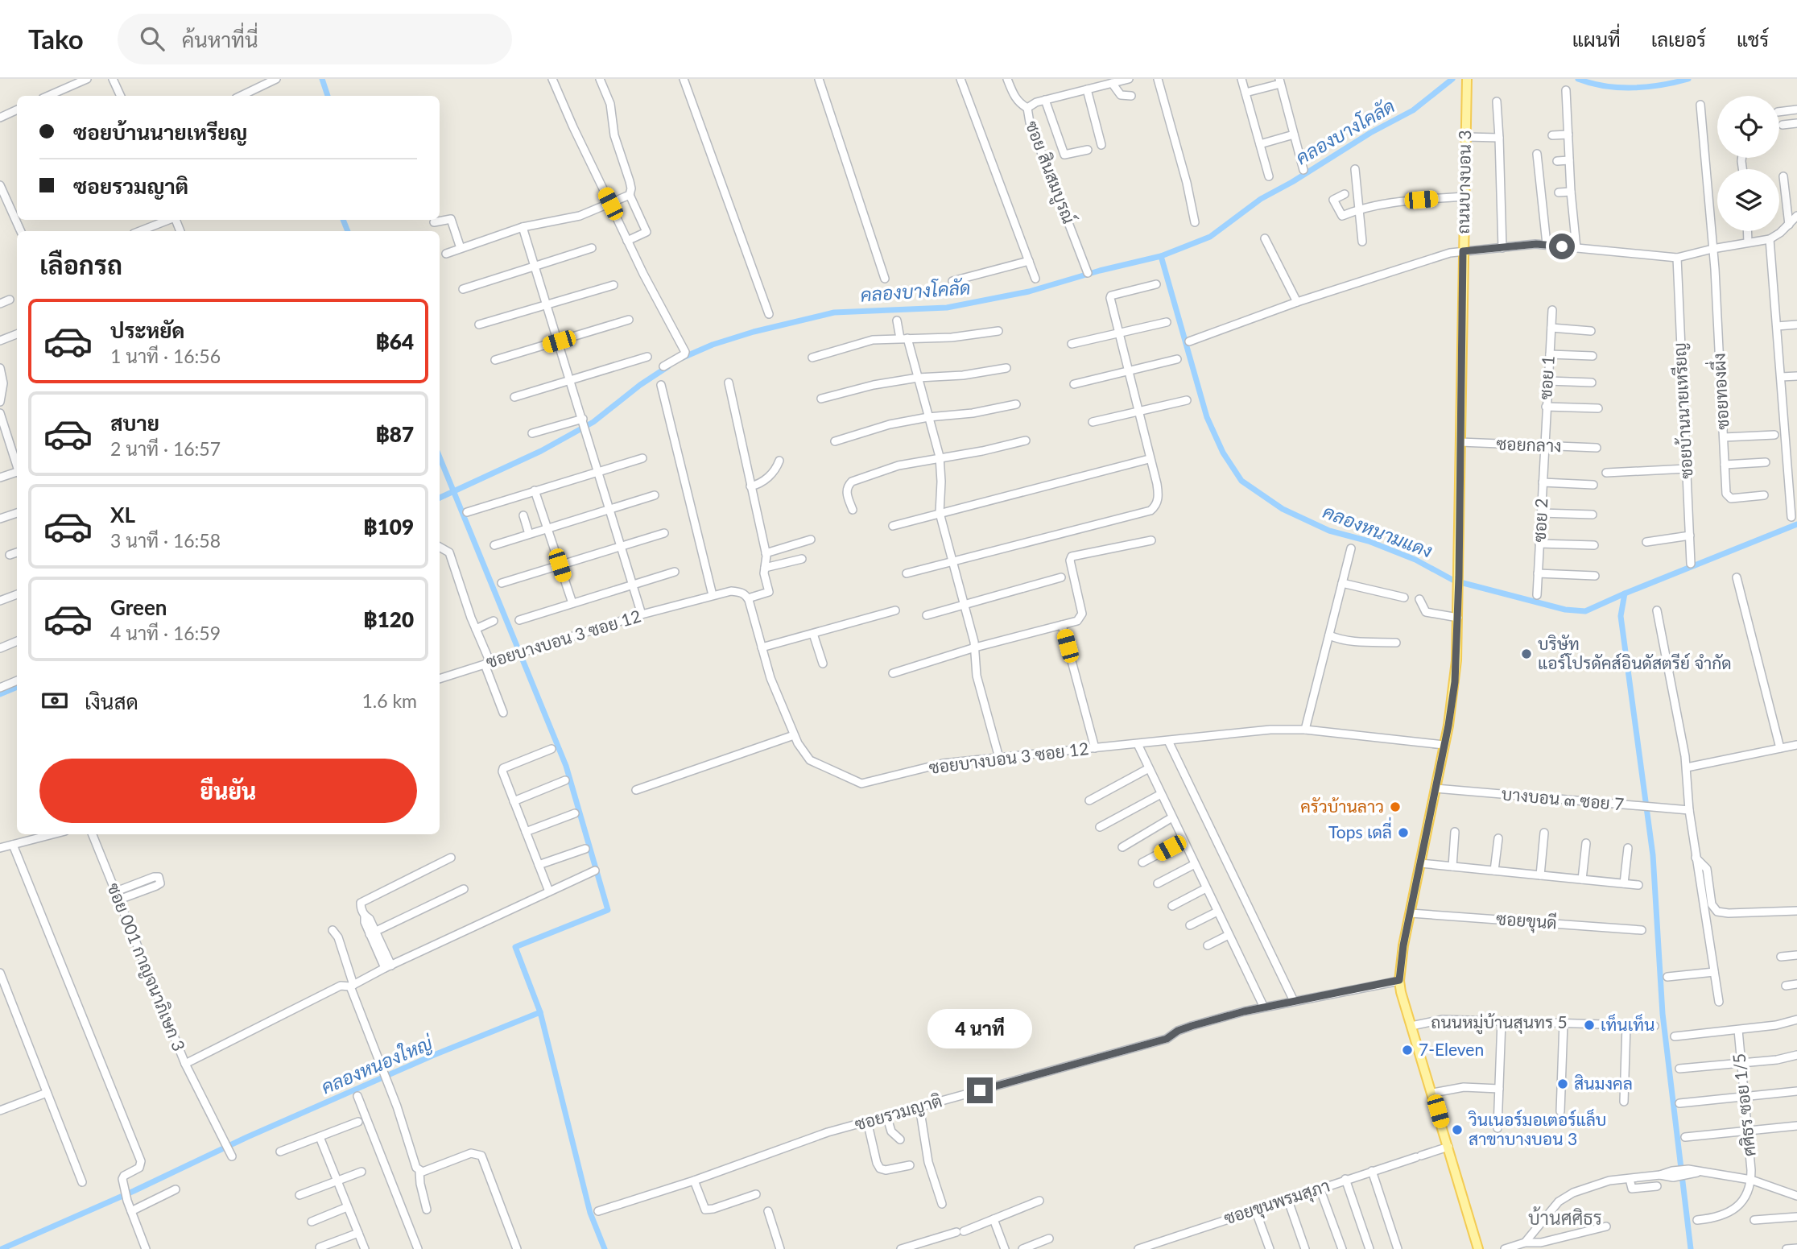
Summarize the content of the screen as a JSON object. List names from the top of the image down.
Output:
{
  "streets": {
    "main road": ["ถนนบางบอน 3"],
    "street": [
      "ซอย สินสมบูรณ์",
      "ซอย 1",
      "ซอยทองผึ่ง",
      "ซอยบ้านนายเหรียญ",
      "ซอยกลาง",
      "ซอย 2",
      "ซอยบางบอน 3 ซอย 12",
      "บางบอน ๓ ซอย 7",
      "ซอยขุนดี",
      "ซอย 001 กาญจนาภิเษก 3",
      "ถนนหมู่บ้านสุนทร 5",
      "ศศิธร ซอย 1/5",
      "ซอยรวมญาติ",
      "ซอยขุนพรมสุภา"
    ]
  },
  "crossings": [
    ["ถนนบางบอน 3", "ซอยกลาง"],
    ["ถนนบางบอน 3", "ซอยบางบอน 3 ซอย 12"],
    ["ถนนบางบอน 3", "บางบอน ๓ ซอย 7"],
    ["ถนนบางบอน 3", "ซอยขุนดี"],
    ["ถนนบางบอน 3", "ถนนหมู่บ้านสุนทร 5"],
    ["ถนนบางบอน 3", "ซอยรวมญาติ"],
    ["ถนนบางบอน 3", "ซอยขุนพรมสุภา"],
    ["ซอย 1", "ซอยกลาง"],
    ["ซอย 1", "ซอย 2"],
    ["ซอยกลาง", "ซอย 2"]
  ],
  "districts": ["บ้านศศิธร"],
  "water": ["คลองบางโคลัด", "คลองหนามแดง", "คลองหนองใหญ่"],
  "places": [
    "บริษัท แอร์โปรดัคส์อินดัสตรีย์ จำกัด",
    "ครัวบ้านลาว",
    "Tops เดลี่",
    "เท็นเท็น",
    "7-Eleven",
    "สินมงคล",
    "วินเนอร์มอเตอร์แล็บ สาขาบางบอน 3"
  ],
  "page": {
    "header": "Tako",
    "search": "ค้นหาที่นี่",
    "nav": ["แผนที่", "เลเยอร์", "แชร์"],
    "banner": ["ซอยบ้านนายเหรียญ", "ซอยรวมญาติ"],
    "heading": "เลือกรถ",
    "list": [
      {
        "name": "ประหยัด",
        "note": "1 นาที · 16:56",
        "value": "฿64"
      },
      {
        "name": "สบาย",
        "note": "2 นาที · 16:57",
        "value": "฿87"
      },
      {
        "name": "XL",
        "note": "3 นาที · 16:58",
        "value": "฿109"
      },
      {
        "name": "Green",
        "note": "4 นาที · 16:59",
        "value": "฿120"
      }
    ],
    "pay": ["เงินสด", "1.6 km"],
    "buttons": "ยืนยัน",
    "bubble": "4 นาที"
  }
}
